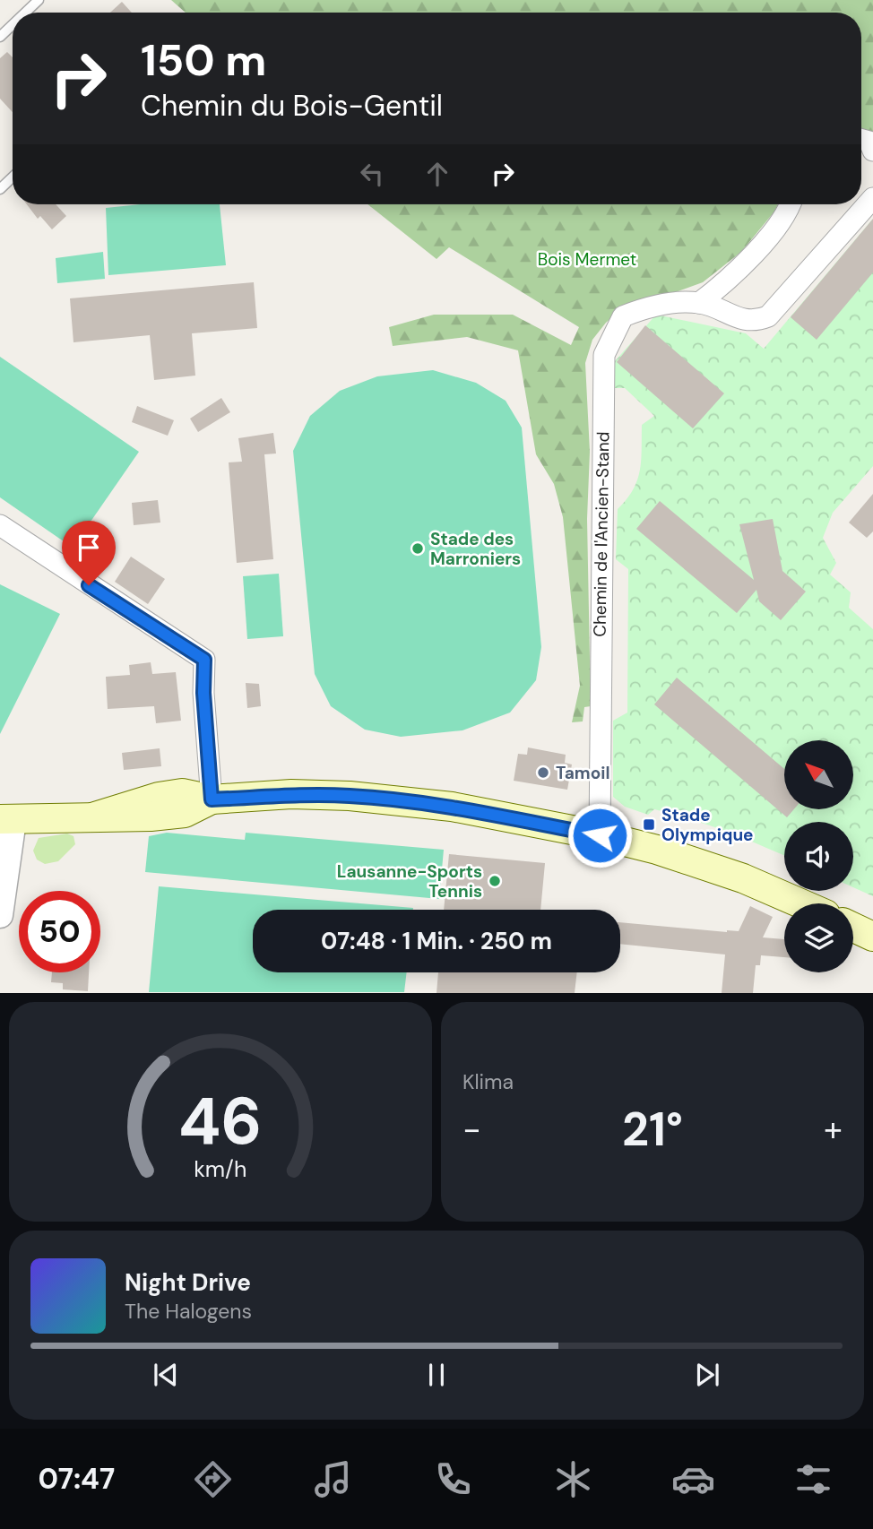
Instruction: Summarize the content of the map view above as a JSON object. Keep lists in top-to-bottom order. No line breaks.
{"streets":{"street":["Chemin de l'Ancien-Stand"]},"parks":["Bois Mermet"],"places":{"other":["Stade des Marroniers","Tamoil","Lausanne-Sports Tennis"],"transit":["Stade Olympique"]},"north":"top left","page":{"turn":["150 m","Chemin du Bois-Gentil"],"limit":"50","trip":"07:48 · 1 Min. · 250 m","tile":"Klima","heat":["−","21°","+"],"song":["Night Drive","The Halogens"],"tabs":"07:47","gauge":["46","km/h"]}}
